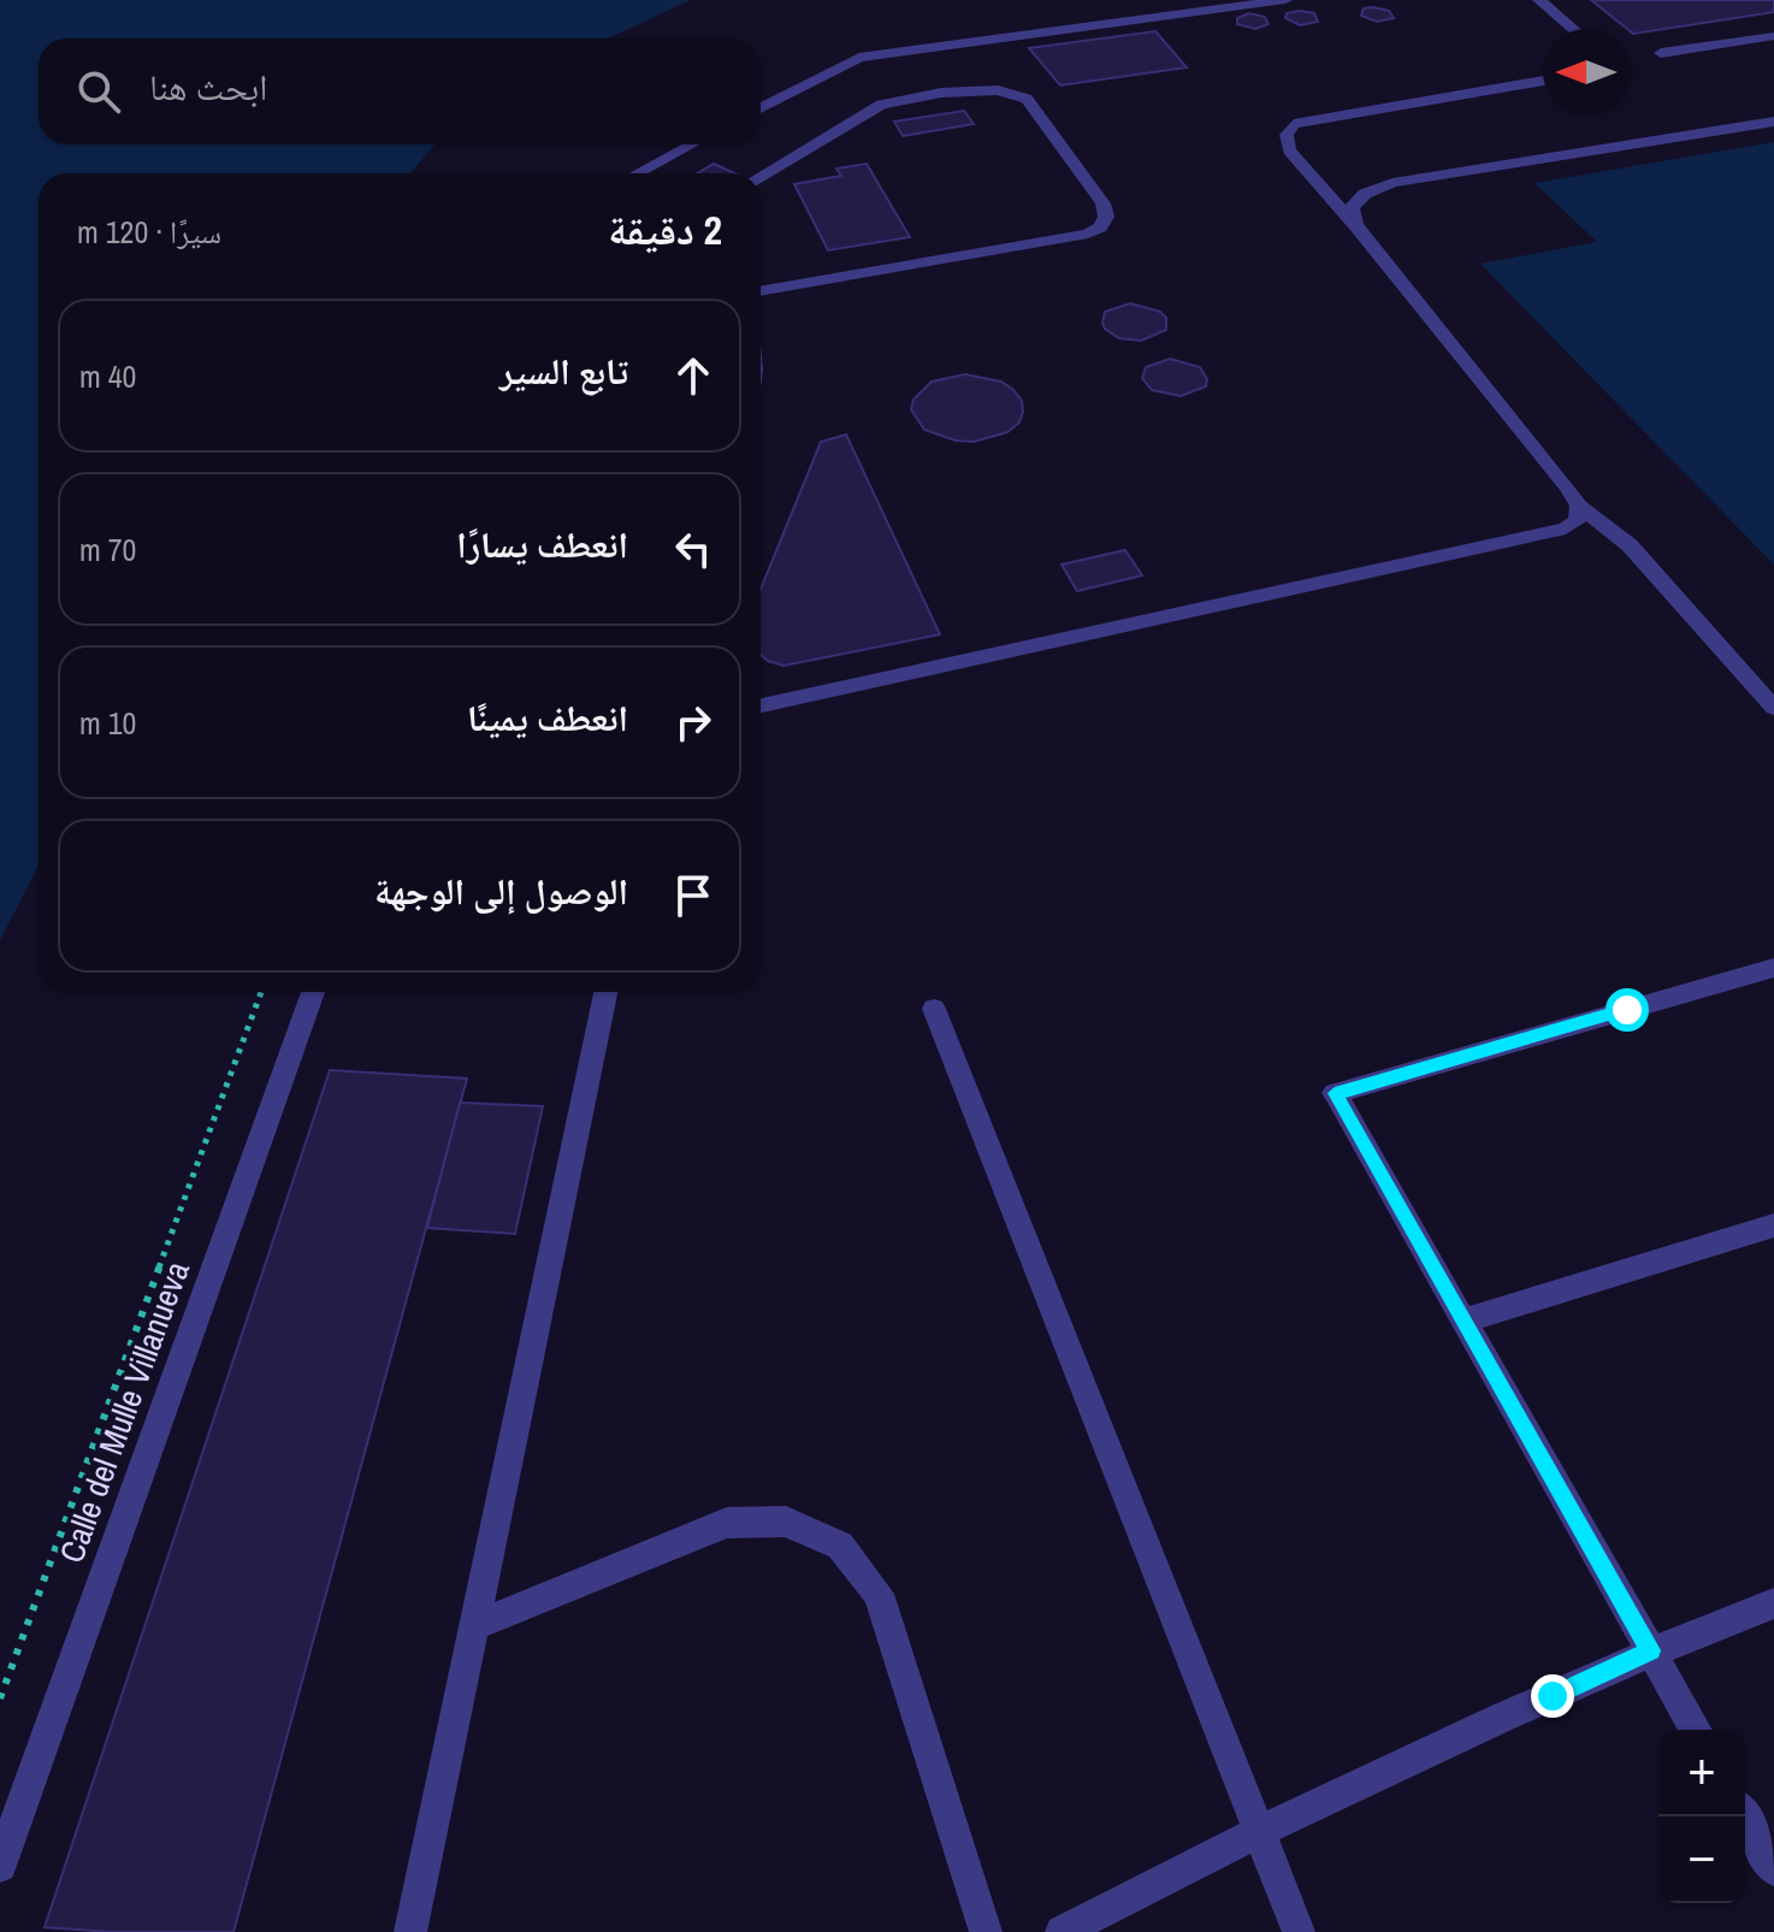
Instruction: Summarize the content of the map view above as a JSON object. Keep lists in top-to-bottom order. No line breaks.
{"streets":{"lane":["Calle del Mulle Villanueva"]},"north":"left","page":{"search":"ابحث هنا","heading":["2 دقيقة","سيرًا · 120 m"],"list":[["تابع السير","40 m"],["انعطف يسارًا","70 m"],["انعطف يمينًا","10 m"],"الوصول إلى الوجهة"],"map_buttons":["+","−"]}}
